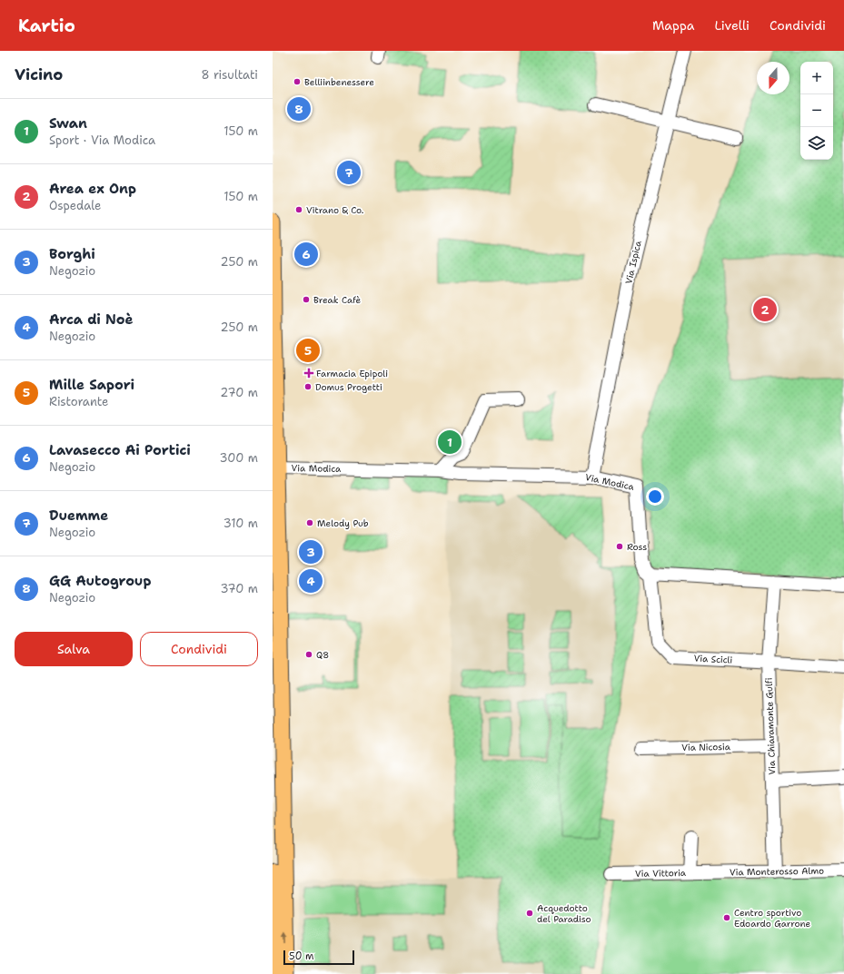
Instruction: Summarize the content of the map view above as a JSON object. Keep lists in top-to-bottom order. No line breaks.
{"streets":{"street":["Via Ispica","Via Modica","Via Scicli","Via Chiaramonte Gulfi","Via Nicosia","Via Monterosso Almo","Via Vittoria"]},"crossings":[["Via Ispica","Via Modica"],["Via Modica","Via Scicli"],["Via Scicli","Via Chiaramonte Gulfi"],["Via Chiaramonte Gulfi","Via Nicosia"],["Via Chiaramonte Gulfi","Via Monterosso Almo"],["Via Monterosso Almo","Via Vittoria"]],"places":{"other":["Belliinbenessere","Vitrano & Co.","Break Cafè","Domus Progetti","Melody Pub","Ross","Q8","Acquedotto del Paradiso","Centro sportivo Edoardo Garrone"],"health":["Farmacia Epipoli"]},"scale_bar":"50 m","north":"bottom","page":{"header":"Kartio","nav":["Mappa","Livelli","Condividi"],"heading":["Vicino","8 risultati"],"map_buttons":["+","−"],"pins":["8","7","6","2","5","1","3","4"],"list":[{"mark":"1","name":"Swan","note":"Sport · Via Modica","value":"150 m"},{"mark":"2","name":"Area ex Onp","note":"Ospedale","value":"150 m"},{"mark":"3","name":"Borghi","note":"Negozio","value":"250 m"},{"mark":"4","name":"Arca di Noè","note":"Negozio","value":"250 m"},{"mark":"5","name":"Mille Sapori","note":"Ristorante","value":"270 m"},{"mark":"6","name":"Lavasecco Ai Portici","note":"Negozio","value":"300 m"},{"mark":"7","name":"Duemme","note":"Negozio","value":"310 m"},{"mark":"8","name":"GG Autogroup","note":"Negozio","value":"370 m"}],"buttons":["Salva","Condividi"],"scale":"50 m"}}
